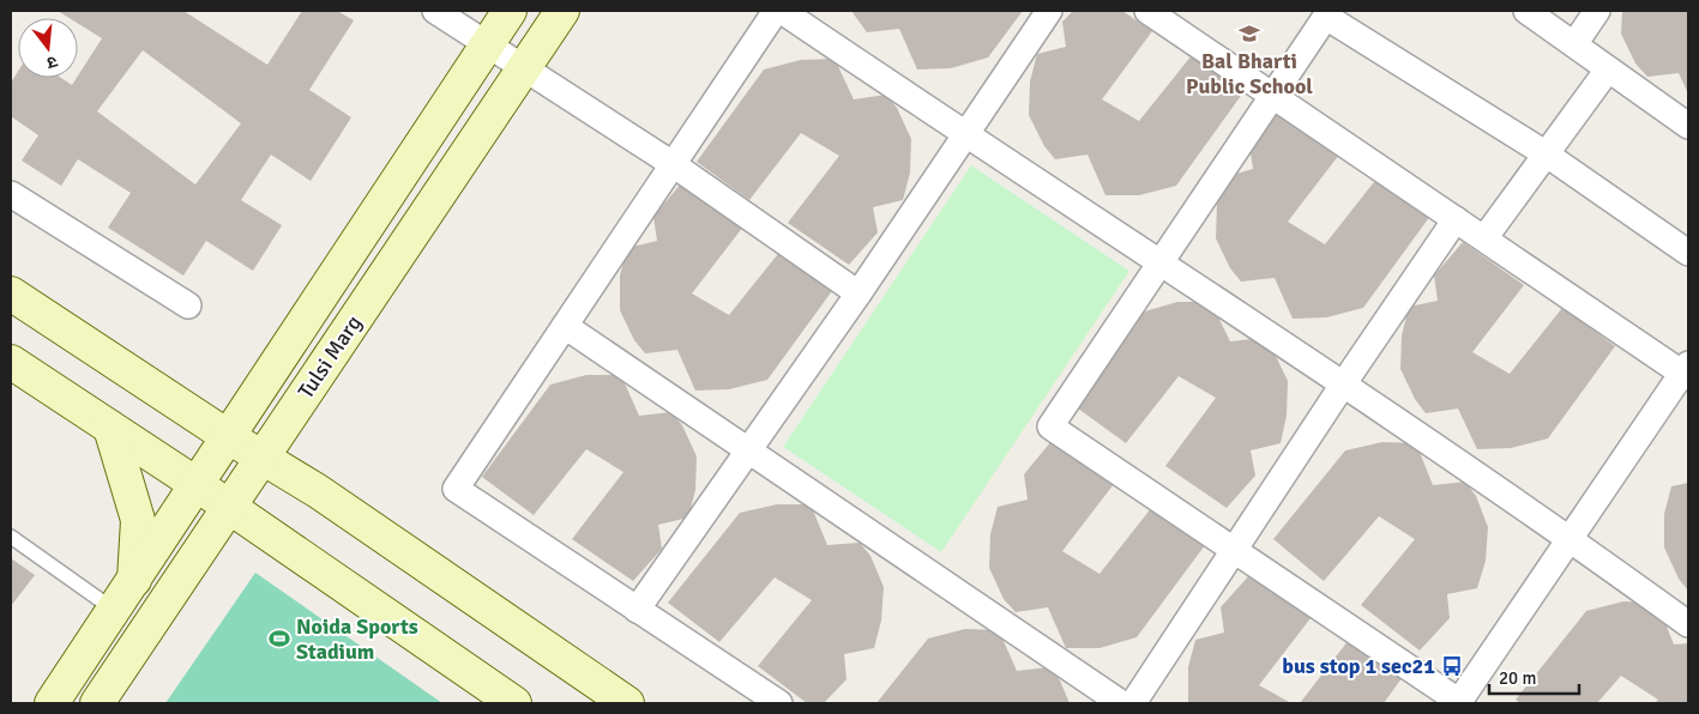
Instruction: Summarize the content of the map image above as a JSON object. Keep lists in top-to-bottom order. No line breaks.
{"streets":{"street":["Tulsi Marg"]},"places":{"school or university":["Bal Bharti Public School"],"sports":["Noida Sports Stadium"],"bus stop":["bus stop 1 sec21"]},"scale_bar":"20 m","north":"bottom"}
